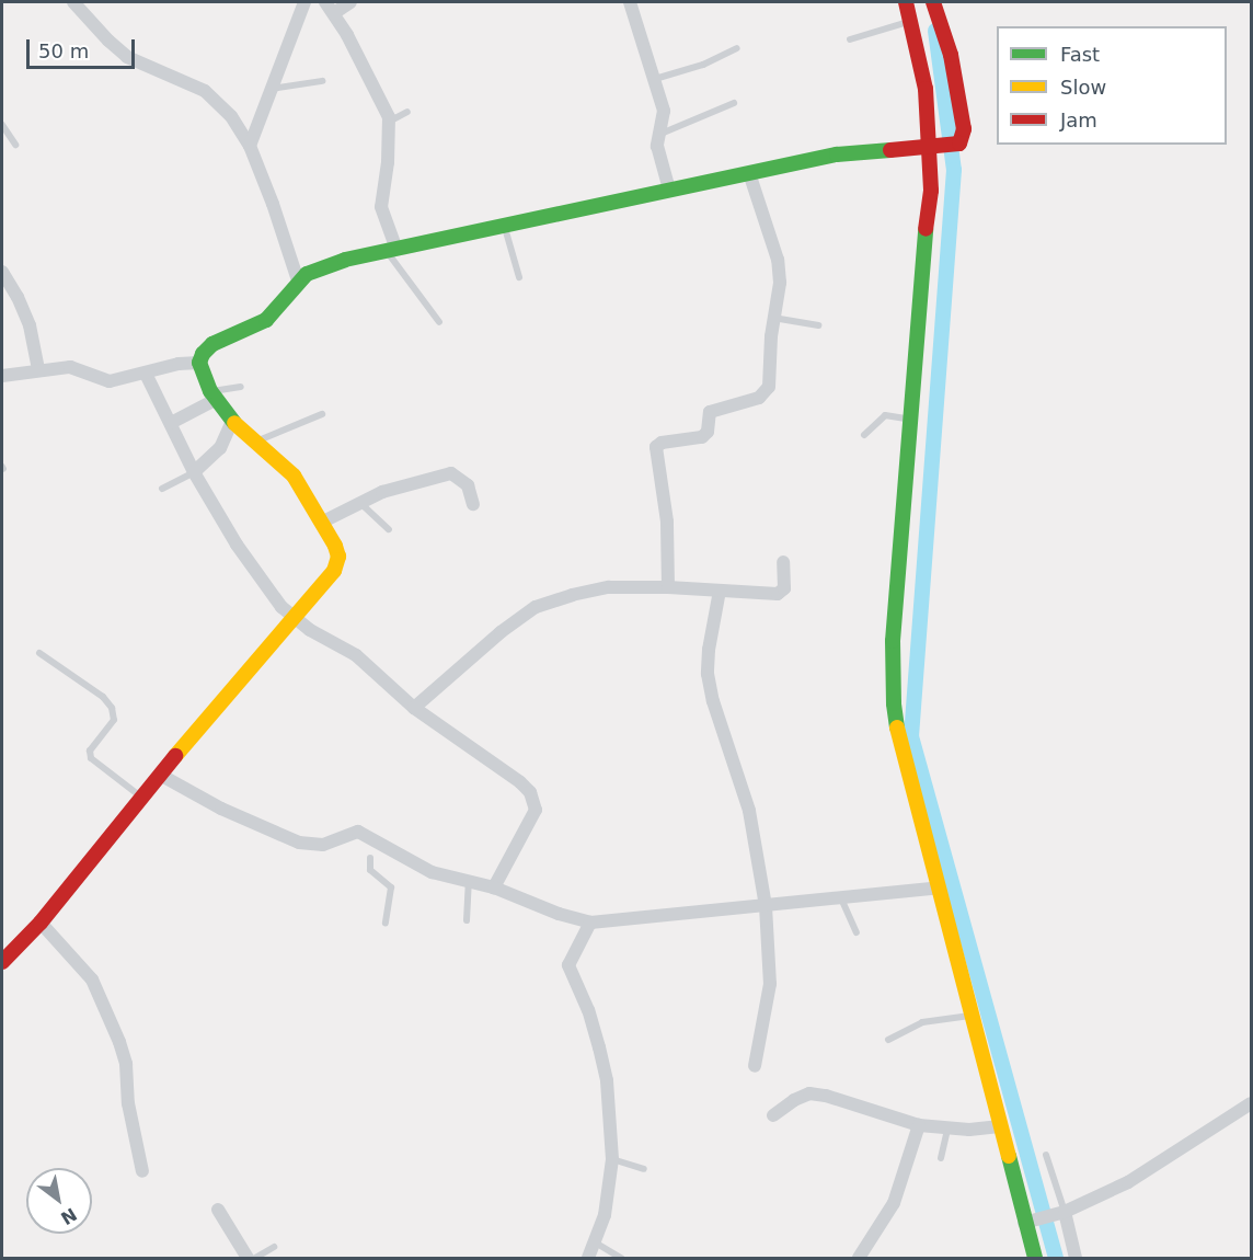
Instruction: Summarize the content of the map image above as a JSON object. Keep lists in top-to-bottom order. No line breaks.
{"legend":["Fast","Slow","Jam"],"scale_bar":"50 m","north":"bottom right"}
